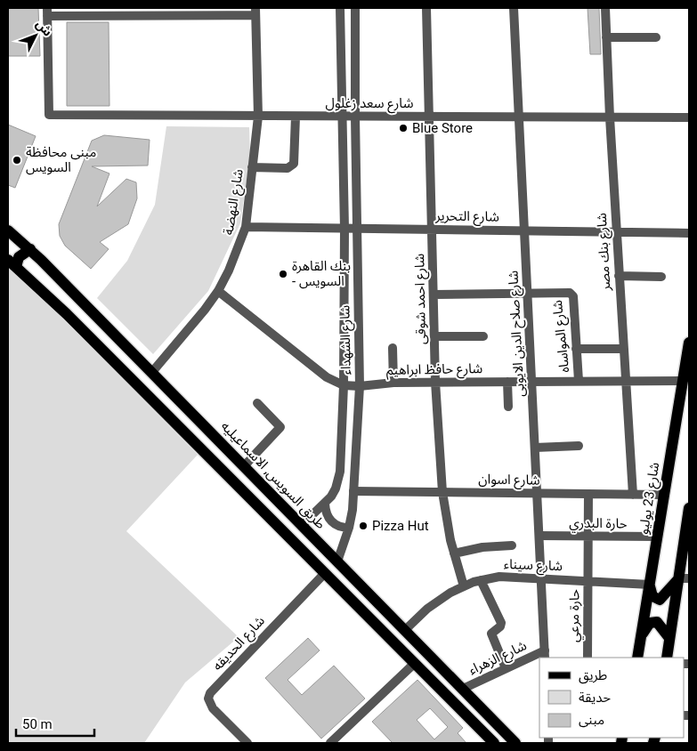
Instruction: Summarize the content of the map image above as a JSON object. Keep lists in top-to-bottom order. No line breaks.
{"streets":{"main road":["طريق السويس, الاسماعيليه","شارع 23 يوليو"],"street":["شارع سعد زغلول","شارع النهضة","شارع التحرير","شارع بنك مصر","شارع احمد شوقى","شارع صلاح الدين الايوبى","شارع المواساه","شارع الشهداء","شارع حافظ ابراهيم","شارع اسوان","حارة البدري","شارع سيناء","حارة مرعي","شارع الحديقه","شارع الزهراء"]},"crossings":[["شارع سعد زغلول","شارع النهضة"],["شارع سعد زغلول","شارع بنك مصر"],["شارع سعد زغلول","شارع احمد شوقى"],["شارع سعد زغلول","شارع صلاح الدين الايوبى"],["شارع سعد زغلول","شارع الشهداء"],["شارع النهضة","شارع التحرير"],["شارع النهضة","شارع حافظ ابراهيم"],["شارع النهضة","طريق السويس, الاسماعيليه"],["شارع التحرير","شارع بنك مصر"],["شارع التحرير","شارع احمد شوقى"],["شارع التحرير","شارع صلاح الدين الايوبى"],["شارع التحرير","شارع الشهداء"],["شارع بنك مصر","شارع حافظ ابراهيم"],["شارع بنك مصر","شارع اسوان"],["شارع احمد شوقى","شارع المواساه"],["شارع احمد شوقى","شارع حافظ ابراهيم"],["شارع احمد شوقى","شارع اسوان"],["شارع احمد شوقى","شارع سيناء"],["شارع صلاح الدين الايوبى","شارع المواساه"],["شارع صلاح الدين الايوبى","شارع حافظ ابراهيم"],["شارع صلاح الدين الايوبى","شارع اسوان"],["شارع صلاح الدين الايوبى","حارة البدري"],["شارع صلاح الدين الايوبى","شارع سيناء"],["شارع صلاح الدين الايوبى","شارع الزهراء"],["شارع المواساه","شارع حافظ ابراهيم"],["شارع الشهداء","شارع حافظ ابراهيم"],["شارع الشهداء","طريق السويس, الاسماعيليه"],["شارع الشهداء","شارع اسوان"],["شارع حافظ ابراهيم","شارع 23 يوليو"],["طريق السويس, الاسماعيليه","شارع سيناء"],["طريق السويس, الاسماعيليه","شارع الزهراء"],["شارع اسوان","شارع 23 يوليو"],["شارع اسوان","حارة مرعي"],["شارع 23 يوليو","حارة البدري"],["شارع 23 يوليو","شارع سيناء"],["حارة البدري","حارة مرعي"],["شارع سيناء","حارة مرعي"]],"places":["Blue Store","مبنى محافظة السويس","بنك القاهرة - السويس","Pizza Hut"],"legend":["طريق","حديقة","مبنى"],"scale_bar":"50 m","north":"top right"}
